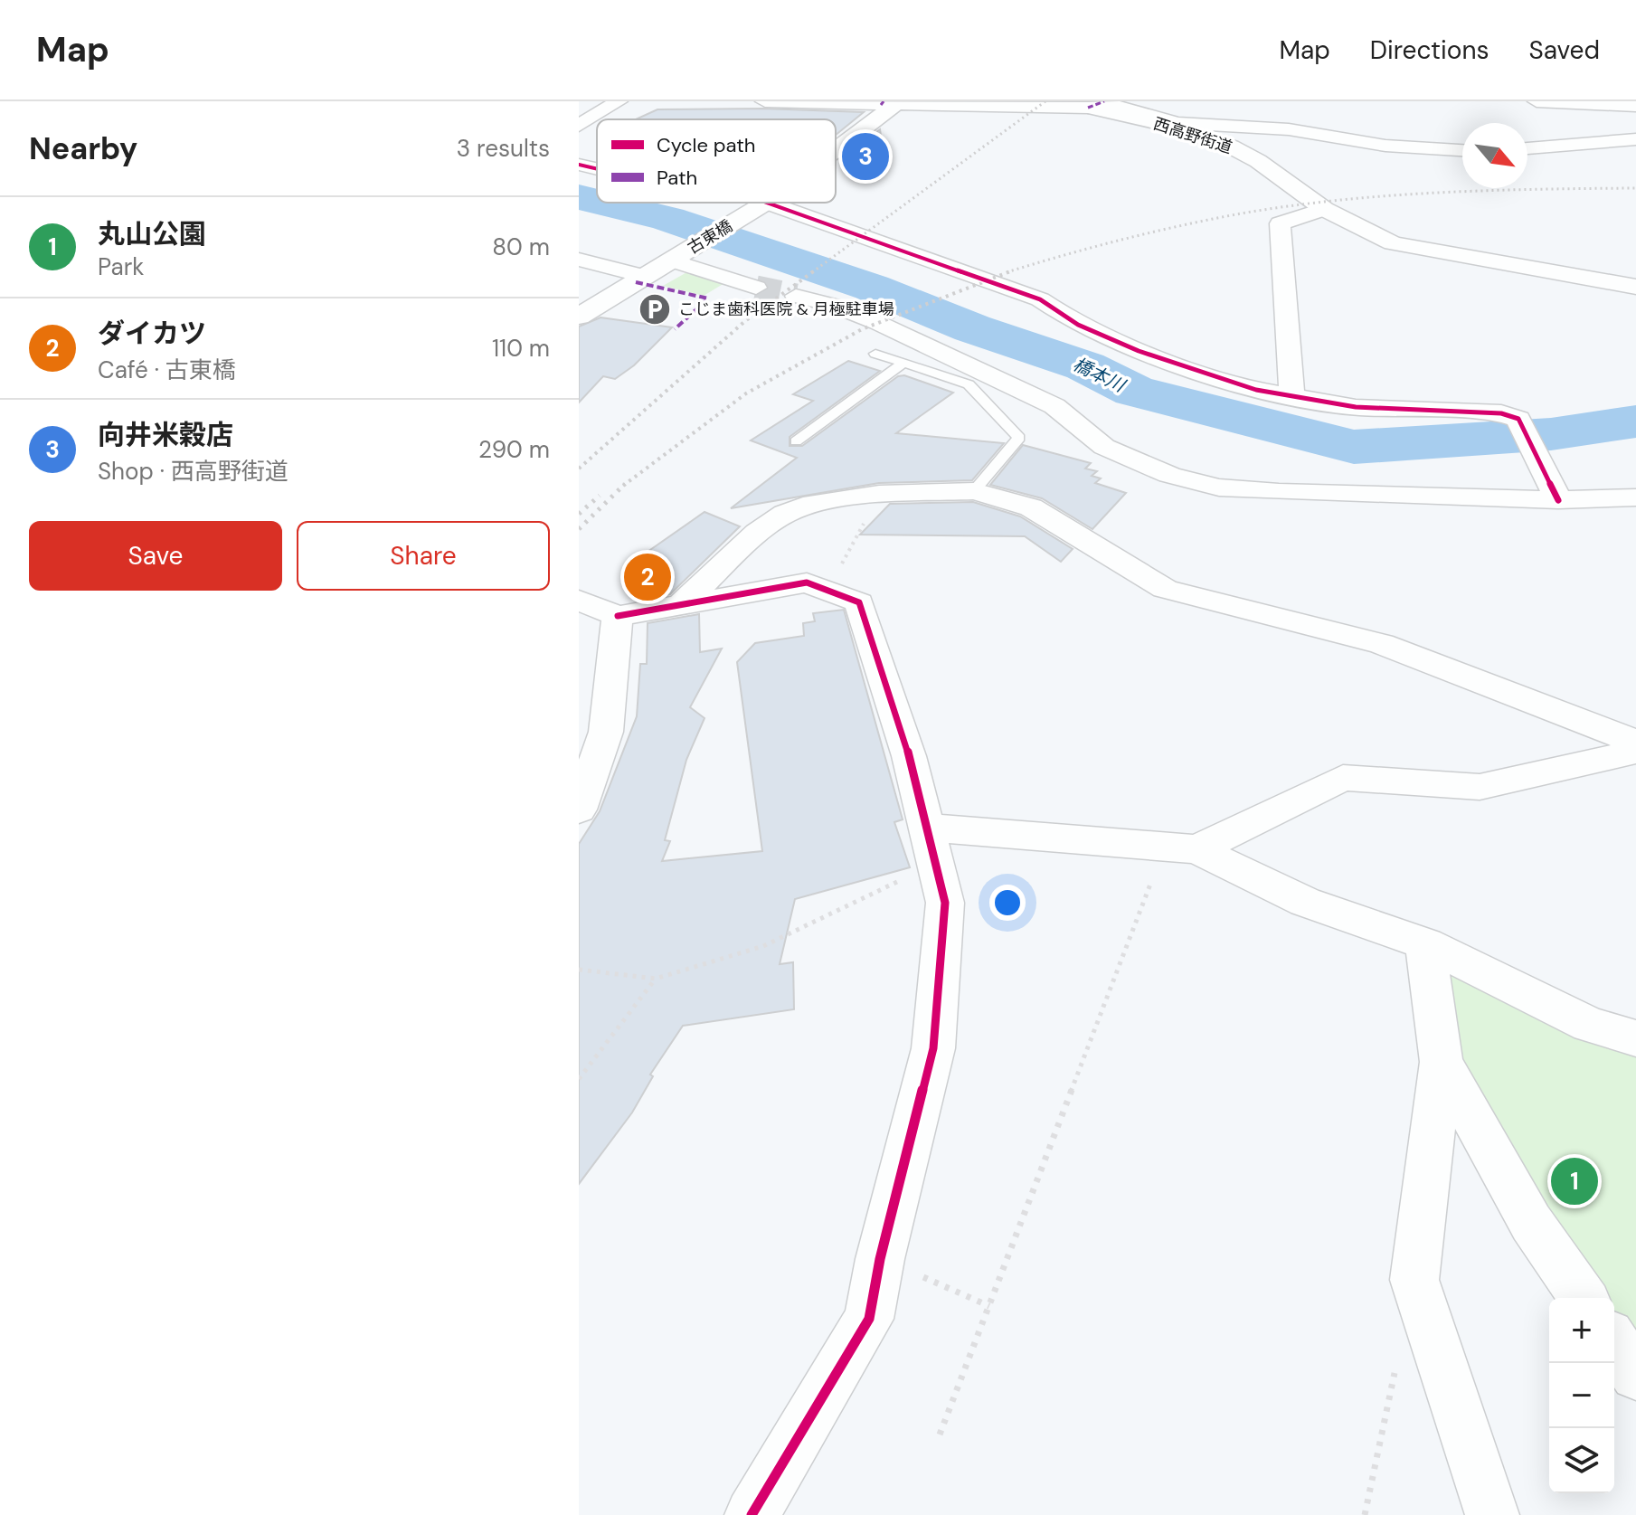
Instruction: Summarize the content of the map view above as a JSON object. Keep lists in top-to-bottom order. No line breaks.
{"streets":{"street":["西高野街道","古東橋"]},"crossings":[["西高野街道","古東橋"]],"water":["橋本川"],"places":{"parking":["こじま歯科医院 & 月極駐車場"]},"legend":["Cycle path","Path"],"north":"bottom right","page":{"header":"Map","nav":["Map","Directions","Saved"],"heading":["Nearby","3 results"],"pins":["3","2","1"],"list":[{"mark":"1","name":"丸山公園","note":"Park","value":"80 m"},{"mark":"2","name":"ダイカツ","note":"Café · 古東橋","value":"110 m"},{"mark":"3","name":"向井米穀店","note":"Shop · 西高野街道","value":"290 m"}],"buttons":["Save","Share"],"map_buttons":["+","−"]}}
